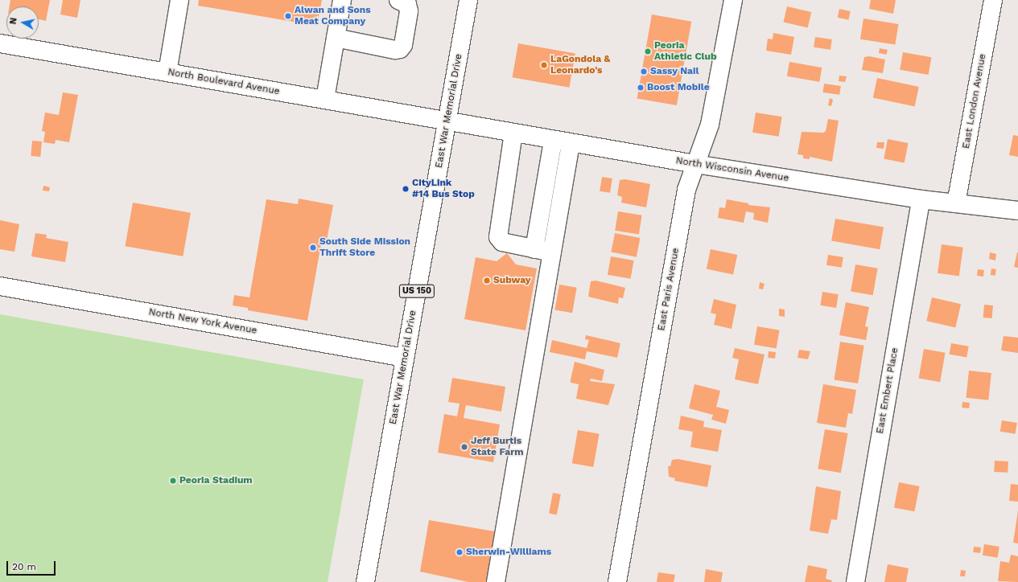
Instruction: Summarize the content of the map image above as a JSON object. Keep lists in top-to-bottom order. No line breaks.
{"streets":{"main road":["North Boulevard Avenue","East London Avenue","East War Memorial Drive","North Wisconsin Avenue","East Paris Avenue","US 150","North New York Avenue","East Embert Place"]},"crossings":[["North Boulevard Avenue","East War Memorial Drive"],["North Boulevard Avenue","North Wisconsin Avenue"],["East London Avenue","North Wisconsin Avenue"],["East War Memorial Drive","North Wisconsin Avenue"],["East War Memorial Drive","North New York Avenue"],["North Wisconsin Avenue","East Paris Avenue"],["North Wisconsin Avenue","East Embert Place"]],"places":["Alwan and Sons Meat Company","Peoria Athletic Club","LaGondola & Leonardo's","Sassy Nail","Boost Mobile","CityLink #14 Bus Stop","South Side Mission Thrift Store","Subway","Jeff Burtis State Farm","Peoria Stadium","Sherwin-Williams"],"scale_bar":"20 m","north":"left"}
